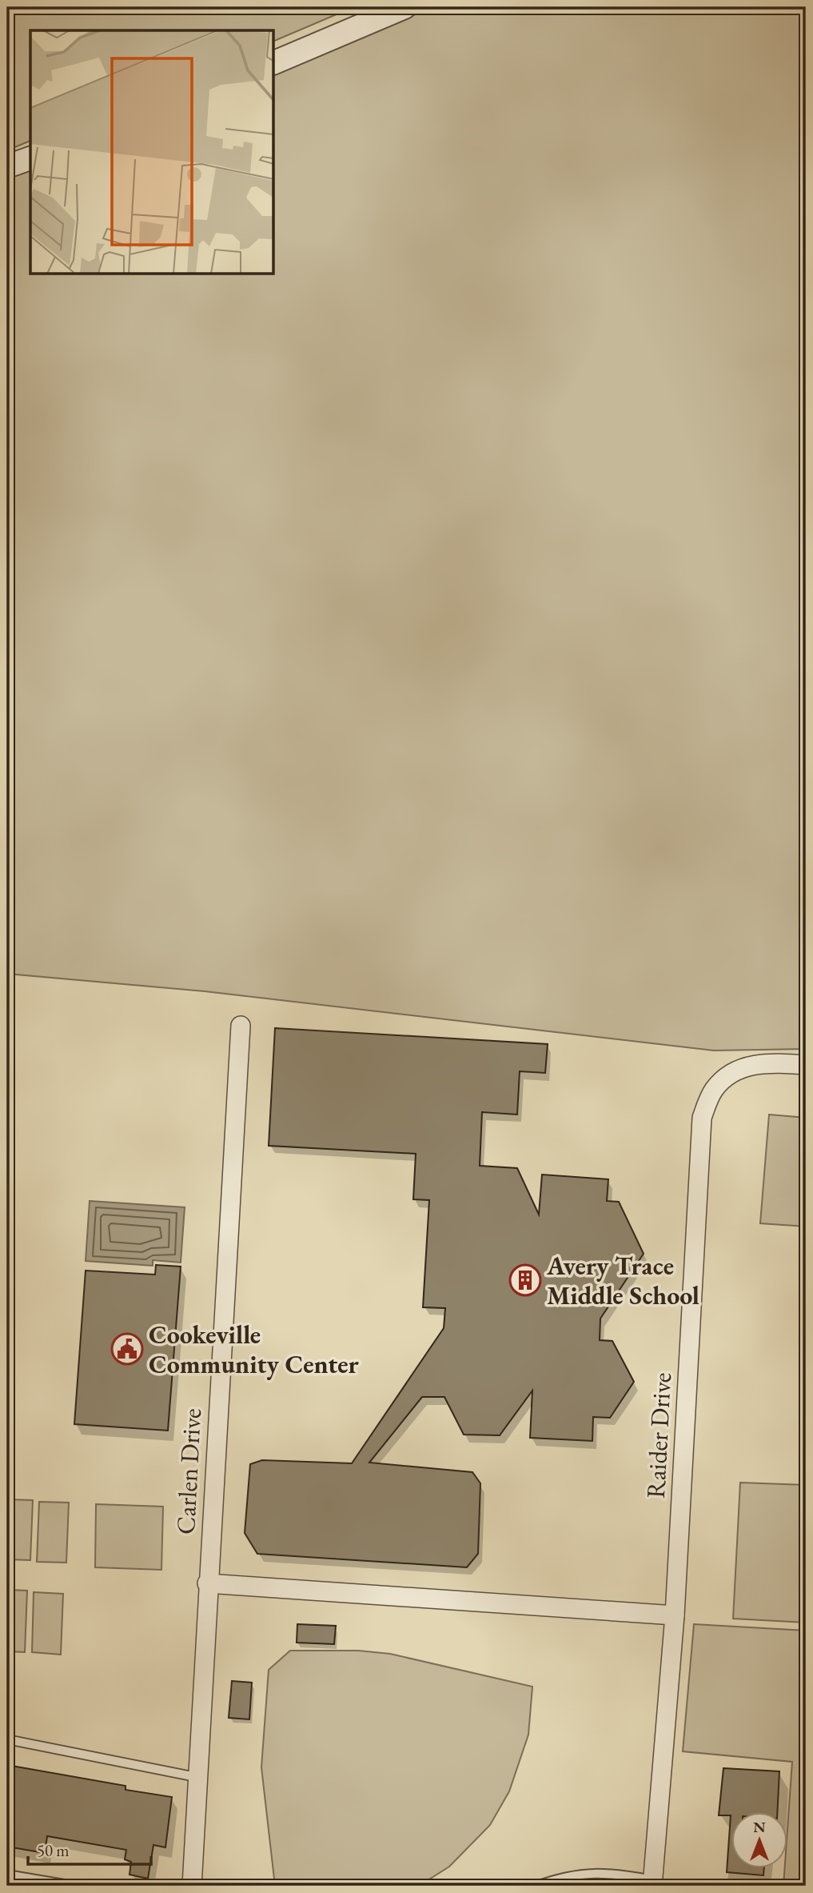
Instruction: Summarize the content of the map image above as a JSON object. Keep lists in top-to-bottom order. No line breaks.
{"streets":{"street":["Raider Drive","Carlen Drive"]},"places":{"building":["Avery Trace Middle School"],"public building":["Cookeville Community Center"]},"scale_bar":"50 m","north":"top"}
